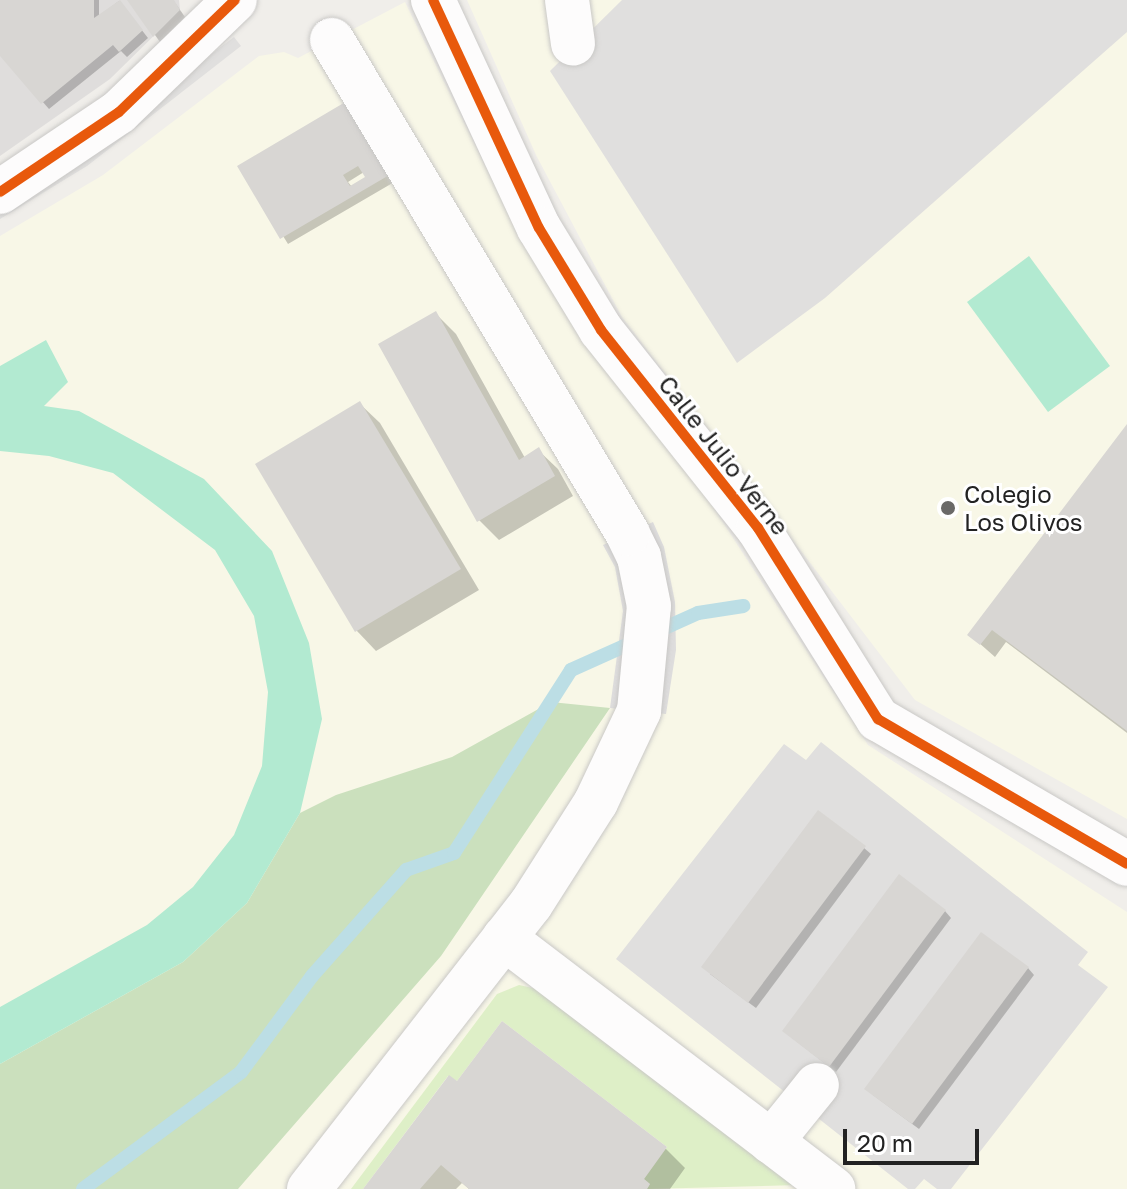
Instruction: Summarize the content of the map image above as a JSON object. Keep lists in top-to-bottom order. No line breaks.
{"streets":{"street":["Calle Julio Verne"]},"places":["Colegio Los Olivos"],"scale_bar":"20 m"}
